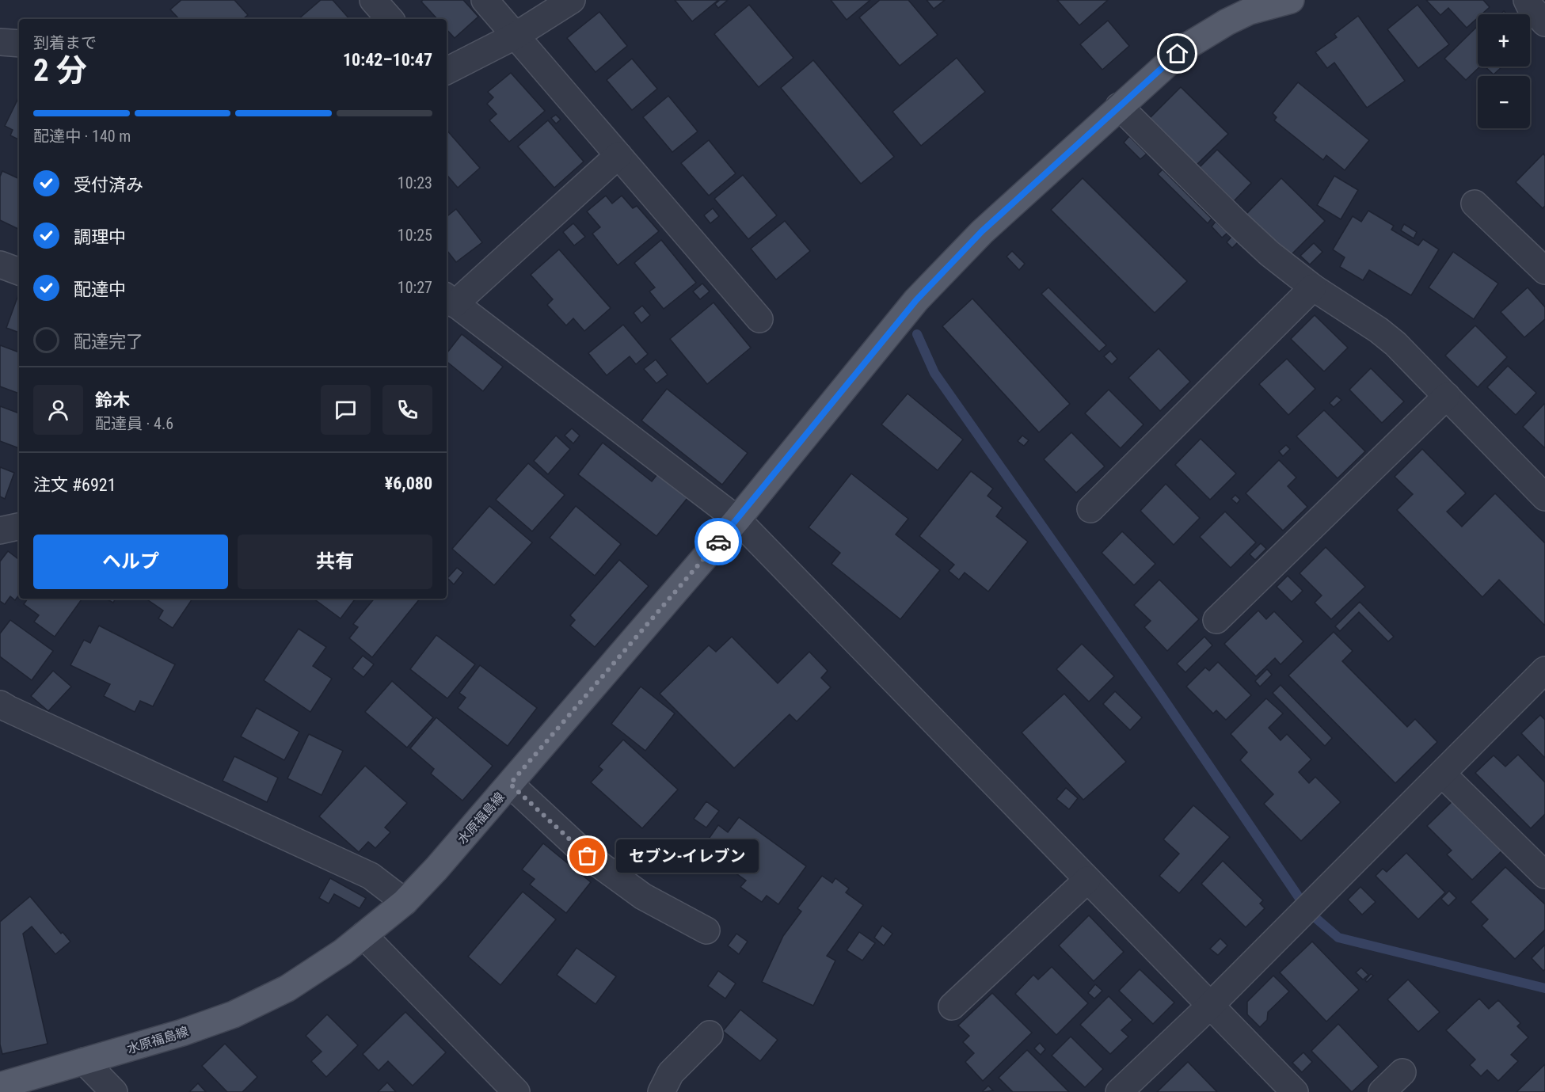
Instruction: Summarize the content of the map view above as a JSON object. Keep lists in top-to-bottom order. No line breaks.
{"streets":{"main road":["水原福島線"]},"places":["セブン-イレブン"],"page":{"map_buttons":["+","−"],"heading":["2 分","到着まで","10:42–10:47"],"panel":["鈴木","配達員 · 4.6","注文 #6921","¥6,080"],"bar":"配達中 · 140 m","list":[["受付済み","10:23"],["調理中","10:25"],["配達中","10:27"],"配達完了"],"buttons":["ヘルプ","共有"],"bubble":"セブン-イレブン"}}
